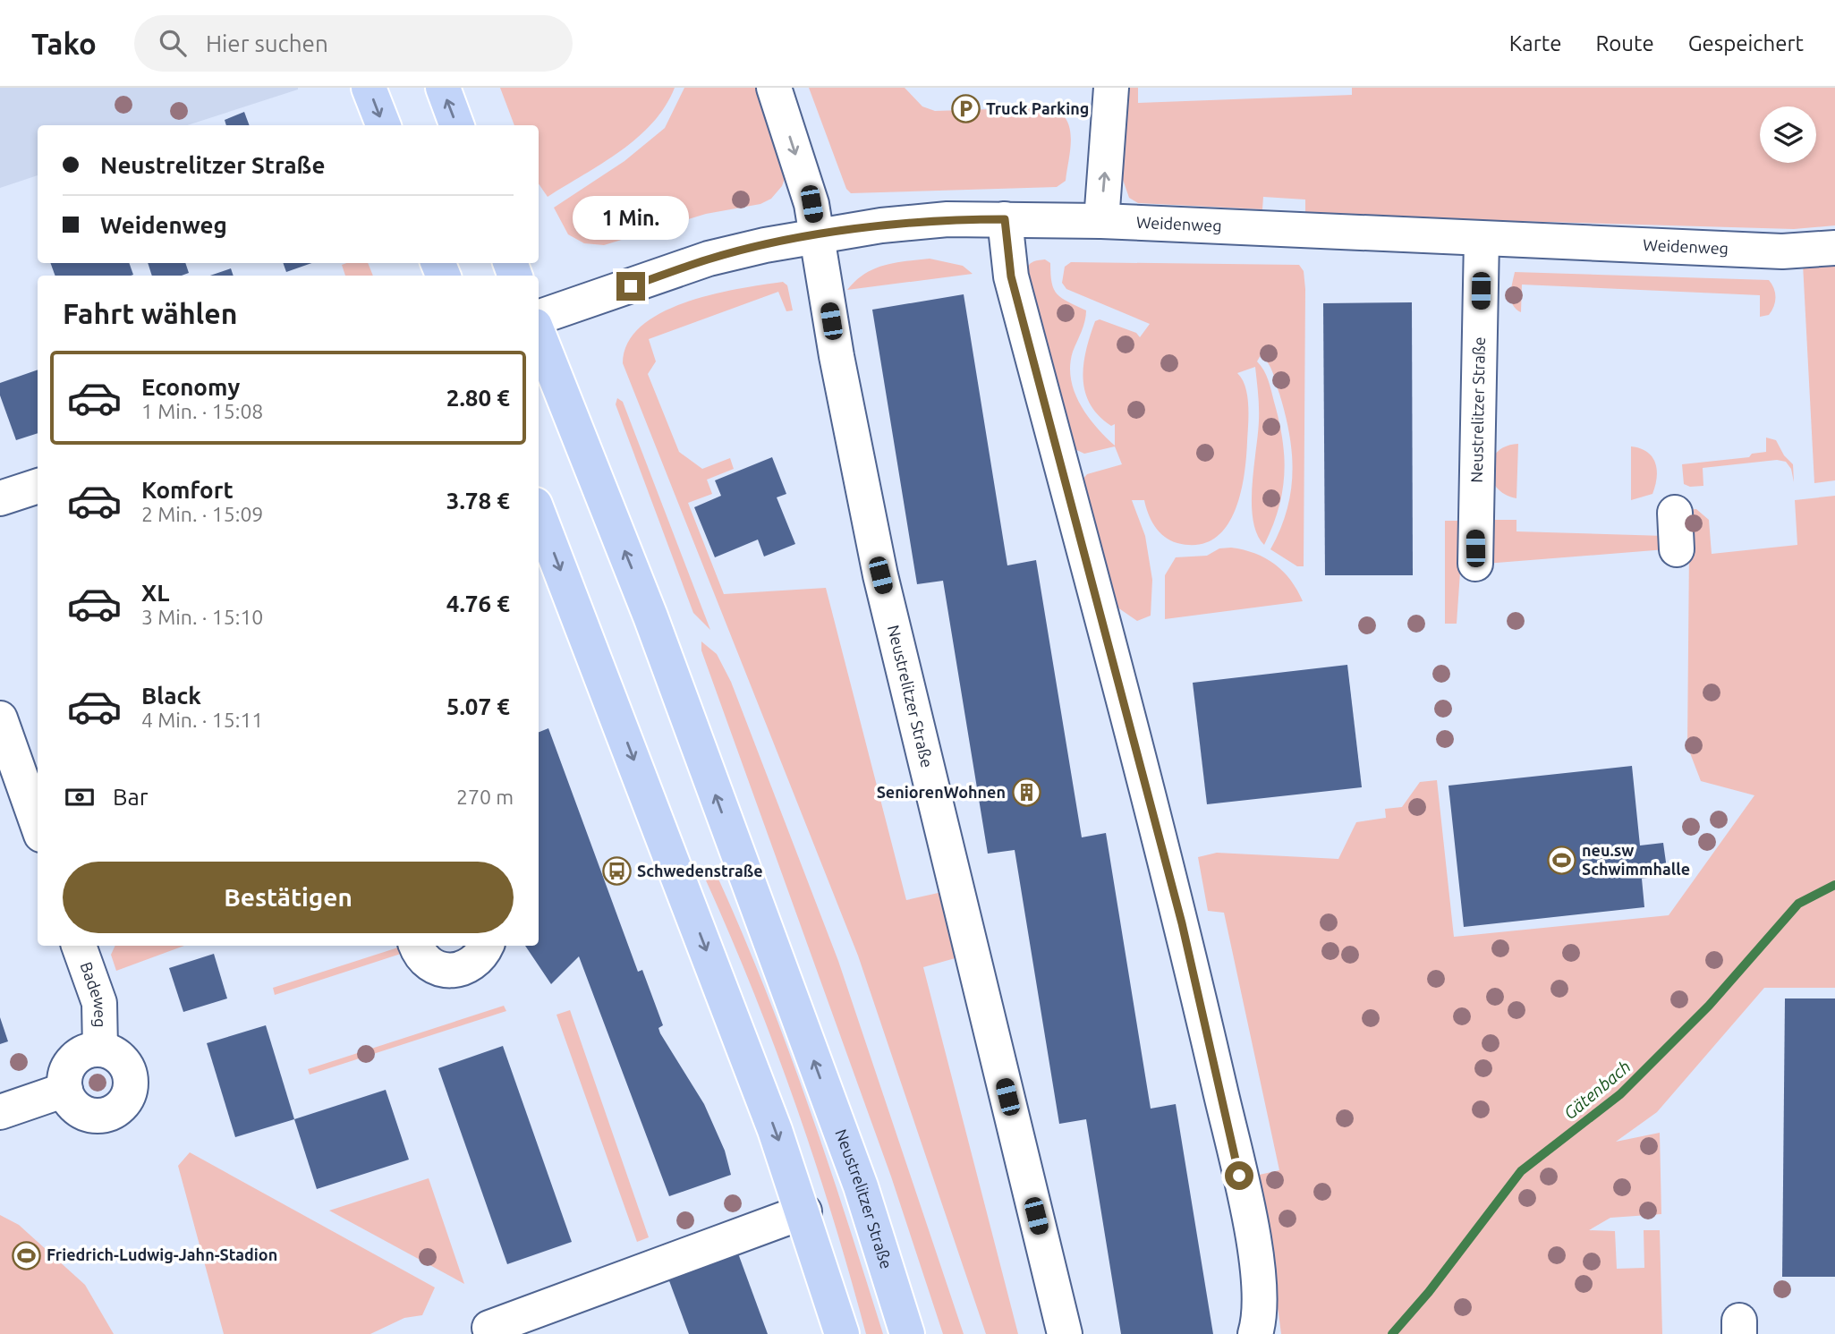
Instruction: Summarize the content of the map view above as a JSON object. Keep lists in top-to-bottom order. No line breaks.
{"streets":{"main road":["Neustrelitzer Straße"],"street":["Weidenweg","Badeweg"]},"crossings":[["Weidenweg","Neustrelitzer Straße"]],"water":["Gätenbach"],"places":{"parking":["Truck Parking"],"building":["SeniorenWohnen"],"sports":["neu.sw Schwimmhalle","Friedrich-Ludwig-Jahn-Stadion"],"bus stop":["Schwedenstraße"]},"page":{"header":"Tako","search":"Hier suchen","nav":["Karte","Route","Gespeichert"],"banner":["Neustrelitzer Straße","Weidenweg"],"bubble":"1 Min.","heading":"Fahrt wählen","list":[{"name":"Economy","note":"1 Min. · 15:08","value":"2.80 €"},{"name":"Komfort","note":"2 Min. · 15:09","value":"3.78 €"},{"name":"XL","note":"3 Min. · 15:10","value":"4.76 €"},{"name":"Black","note":"4 Min. · 15:11","value":"5.07 €"}],"pay":["Bar","270 m"],"buttons":"Bestätigen"}}
